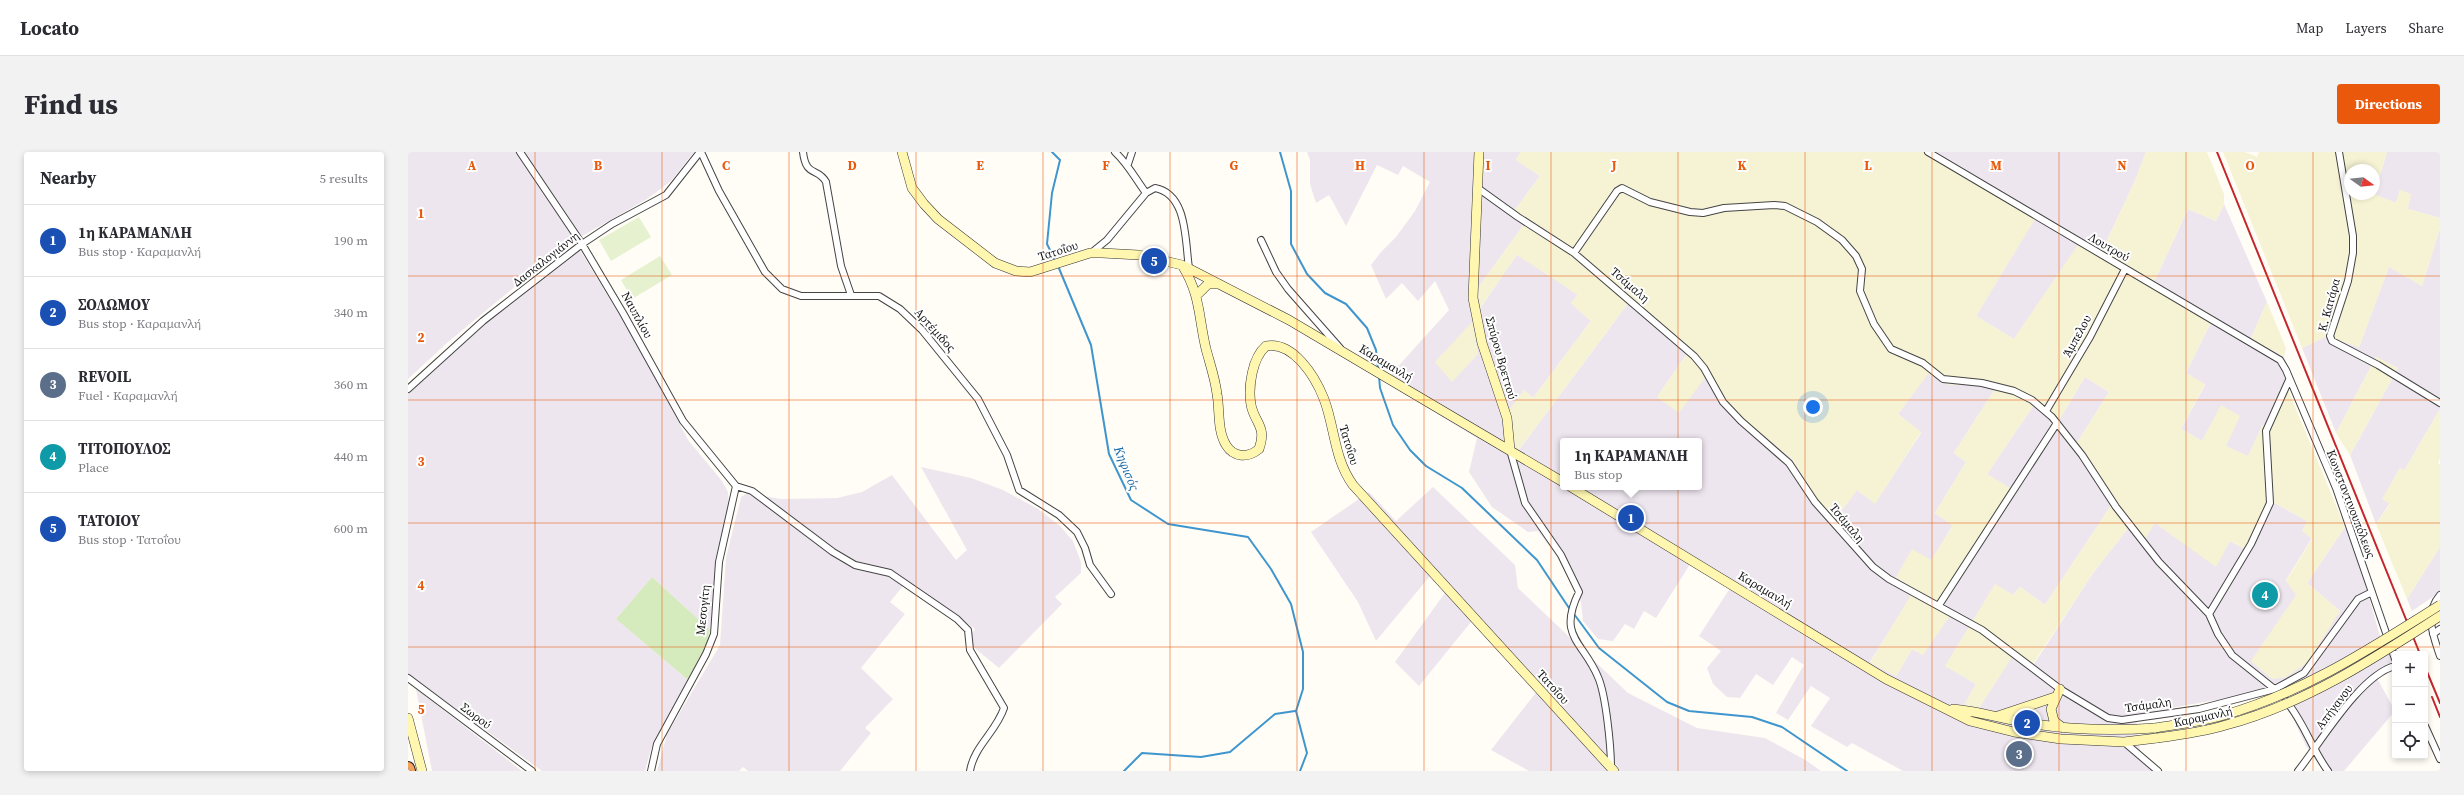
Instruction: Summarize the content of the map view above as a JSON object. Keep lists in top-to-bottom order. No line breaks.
{"streets":{"main road":["Τατοΐου","Σπύρου Βρεττού","Καραμανλή"],"street":["Λουτρού","Δασκαλογιάννη","Τσάμαλη","Κ. Κατάρα","Ναυπλίου","Αρτέμιδος","Άμπελου","Κωνσταντινουπόλεως","Μεσογίτη","Απήγανου","Σωρού"]},"crossings":[["Λουτρού","Άμπελου"],["Λουτρού","Κωνσταντινουπόλεως"],["Τατοΐου","Καραμανλή"],["Δασκαλογιάννη","Ναυπλίου"],["Δασκαλογιάννη","Αρτέμιδος"],["Τσάμαλη","Σπύρου Βρεττού"],["Τσάμαλη","Κωνσταντινουπόλεως"],["Ναυπλίου","Μεσογίτη"],["Σπύρου Βρεττού","Καραμανλή"]],"water":["Κηφισός"],"north":"right","page":{"header":"Locato","nav":["Map","Layers","Share"],"buttons":"Directions","title":"Find us","heading":["Nearby","5 results"],"list":[{"mark":"1","name":"1η ΚΑΡΑΜΑΝΛΗ","note":"Bus stop · Καραμανλή","value":"190 m"},{"mark":"2","name":"ΣΟΛΩΜΟΥ","note":"Bus stop · Καραμανλή","value":"340 m"},{"mark":"3","name":"REVOIL","note":"Fuel · Καραμανλή","value":"360 m"},{"mark":"4","name":"ΤΙΤΟΠΟΥΛΟΣ","note":"Place","value":"440 m"},{"mark":"5","name":"ΤΑΤΟΙΟΥ","note":"Bus stop · Τατοΐου","value":"600 m"}],"pins":["5","1","4","2","3"],"popup":["1η ΚΑΡΑΜΑΝΛΗ","Bus stop"],"map_buttons":["+","−"]},"grid":{"columns":["A","B","C","D","E","F","G","H","I","J","K","L","M","N","O"],"rows":["1","2","3","4","5"]}}
